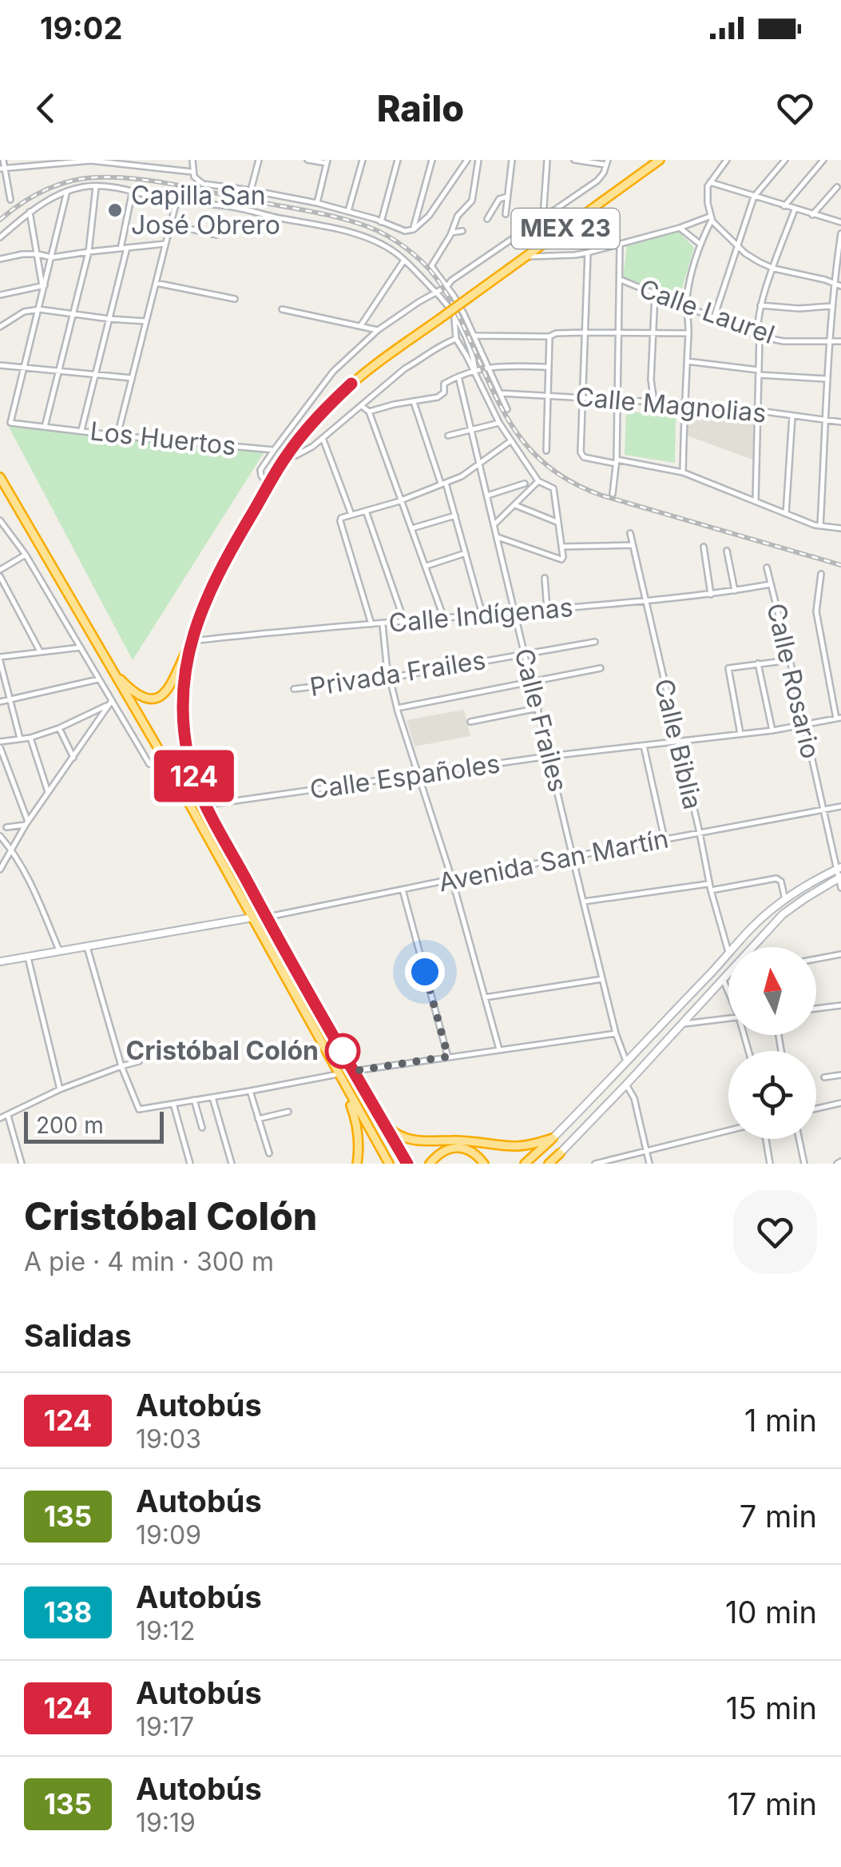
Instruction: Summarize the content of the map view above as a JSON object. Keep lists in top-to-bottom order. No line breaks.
{"streets":{"highway":["MEX 23"],"street":["Calle Laurel","Calle Magnolias","Los Huertos","Calle Indígenas","Privada Frailes","Calle Rosario","Calle Frailes","Calle Biblia","Calle Españoles","Avenida San Martín"]},"crossings":[["MEX 23","Los Huertos"],["MEX 23","Calle Indígenas"],["MEX 23","Calle Españoles"],["MEX 23","Avenida San Martín"],["Calle Indígenas","Calle Rosario"],["Calle Indígenas","Calle Frailes"],["Calle Indígenas","Calle Biblia"],["Privada Frailes","Calle Frailes"],["Calle Rosario","Calle Españoles"],["Calle Rosario","Avenida San Martín"],["Calle Frailes","Calle Españoles"],["Calle Frailes","Avenida San Martín"],["Calle Biblia","Calle Españoles"],["Calle Biblia","Avenida San Martín"]],"places":["Capilla San José Obrero","Cristóbal Colón"],"lines":["bus line 124"],"scale_bar":"200 m","north":"top","page":{"status":"19:02","header":"Railo","on_map":"124","scale":"200 m","heading":[["Cristóbal Colón","A pie · 4 min · 300 m"],"Salidas"],"list":[{"mark":"124","name":"Autobús","note":"19:03","value":"1 min"},{"mark":"135","name":"Autobús","note":"19:09","value":"7 min"},{"mark":"138","name":"Autobús","note":"19:12","value":"10 min"},{"mark":"124","name":"Autobús","note":"19:17","value":"15 min"},{"mark":"135","name":"Autobús","note":"19:19","value":"17 min"}]}}
